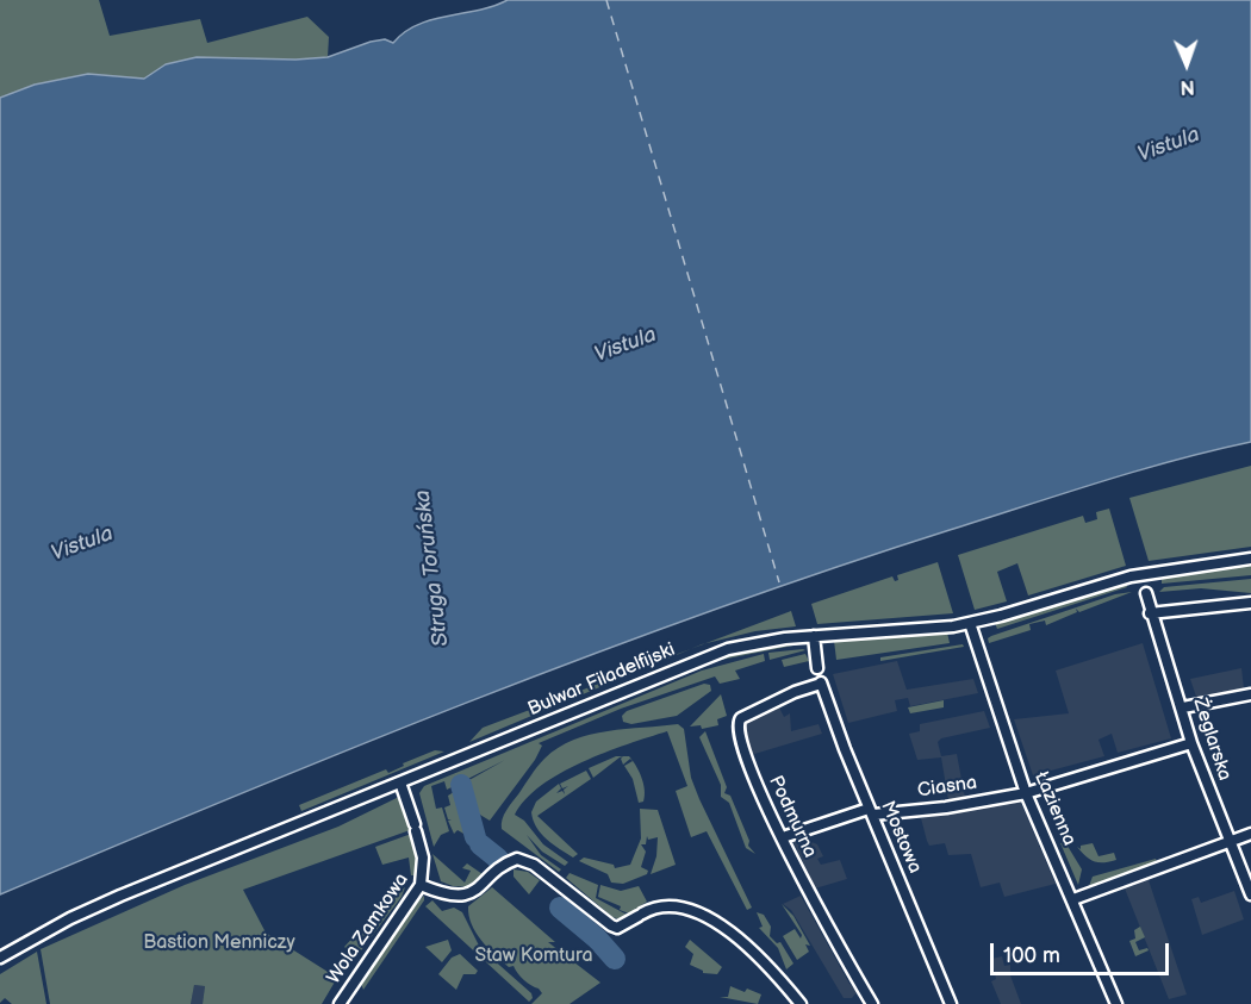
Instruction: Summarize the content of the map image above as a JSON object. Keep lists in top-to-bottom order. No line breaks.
{"streets":{"street":["Bulwar Filadelfijski","Żeglarska","Ciasna","Łazienna","Podmurna","Mostowa","Wola Zamkowa"]},"crossings":[["Bulwar Filadelfijski","Żeglarska"],["Bulwar Filadelfijski","Łazienna"],["Bulwar Filadelfijski","Wola Zamkowa"],["Żeglarska","Ciasna"],["Ciasna","Łazienna"],["Ciasna","Podmurna"],["Ciasna","Mostowa"],["Podmurna","Mostowa"]],"water":["Vistula","Struga Toruńska"],"parks":["Bastion Menniczy","Staw Komtura"],"scale_bar":"100 m","north":"bottom"}
